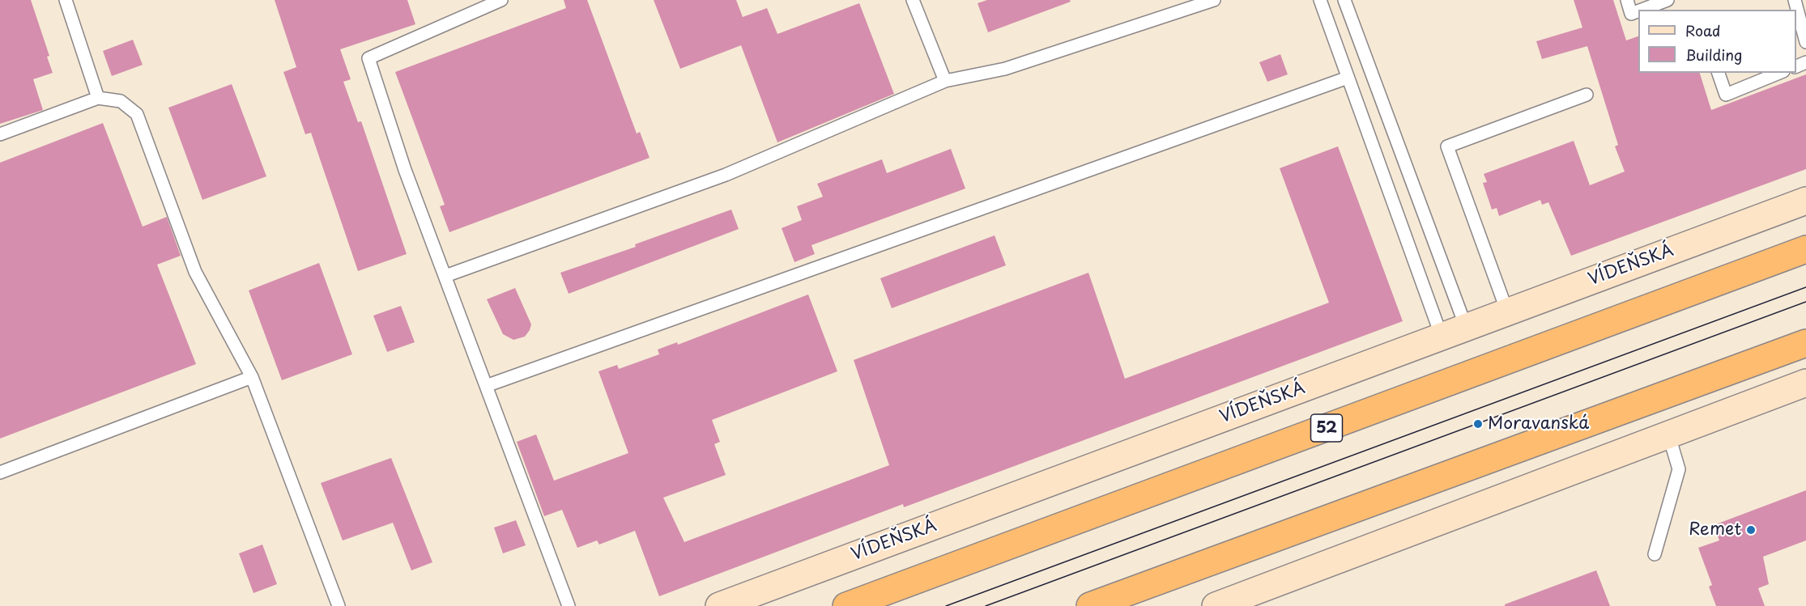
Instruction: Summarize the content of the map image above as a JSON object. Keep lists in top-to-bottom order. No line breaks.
{"streets":{"highway":["52"],"street":["VÍDEŇSKÁ"]},"places":["Moravanská","Remet"],"legend":["Road","Building"]}
